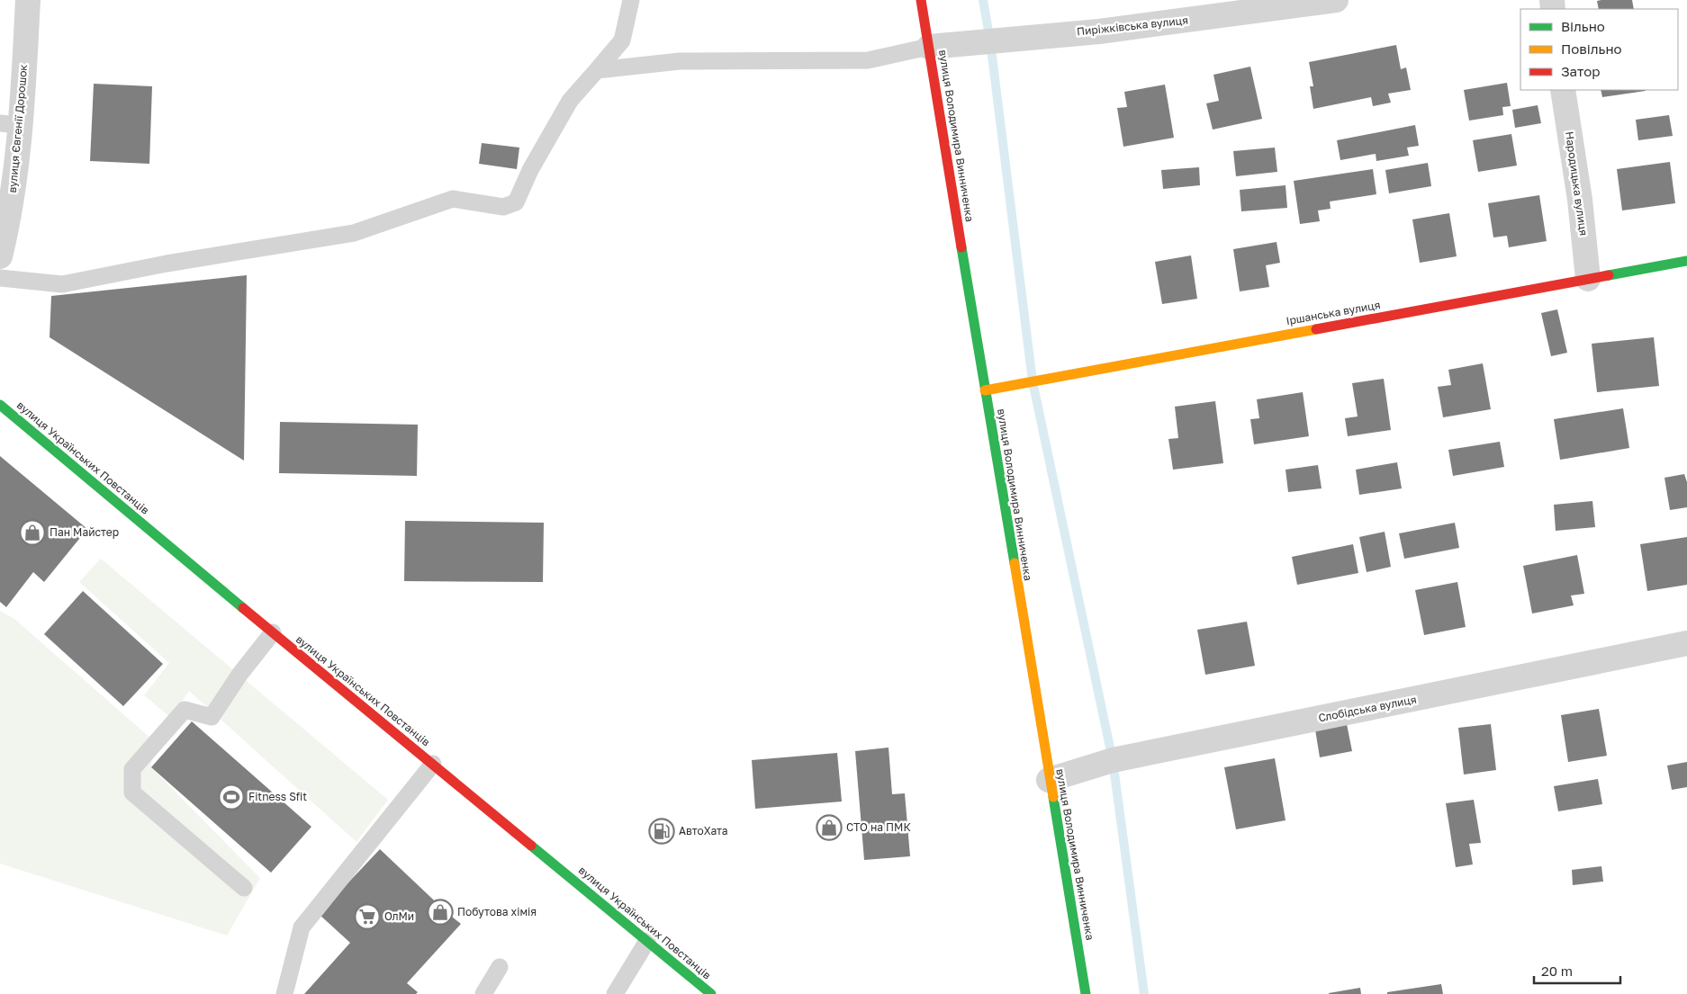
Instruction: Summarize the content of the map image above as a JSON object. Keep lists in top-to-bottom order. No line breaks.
{"streets":{"street":["Пиріжківська вулиця","вулиця Євгенії Дорошок","вулиця Володимира Винниченка","Народицька вулиця","Іршанська вулиця","вулиця Українських Повстанців","Слобідська вулиця"]},"crossings":[["Пиріжківська вулиця","вулиця Володимира Винниченка"],["вулиця Володимира Винниченка","Іршанська вулиця"],["вулиця Володимира Винниченка","Слобідська вулиця"],["Народицька вулиця","Іршанська вулиця"]],"places":{"shop":["Пан Майстер","СТО на ПМК","Побутова хімія"],"sports":["Fitness Sfit"],"fuel station":["АвтоХата"],"supermarket":["ОлМи"]},"legend":["Вільно","Повільно","Затор"],"scale_bar":"20 m"}
